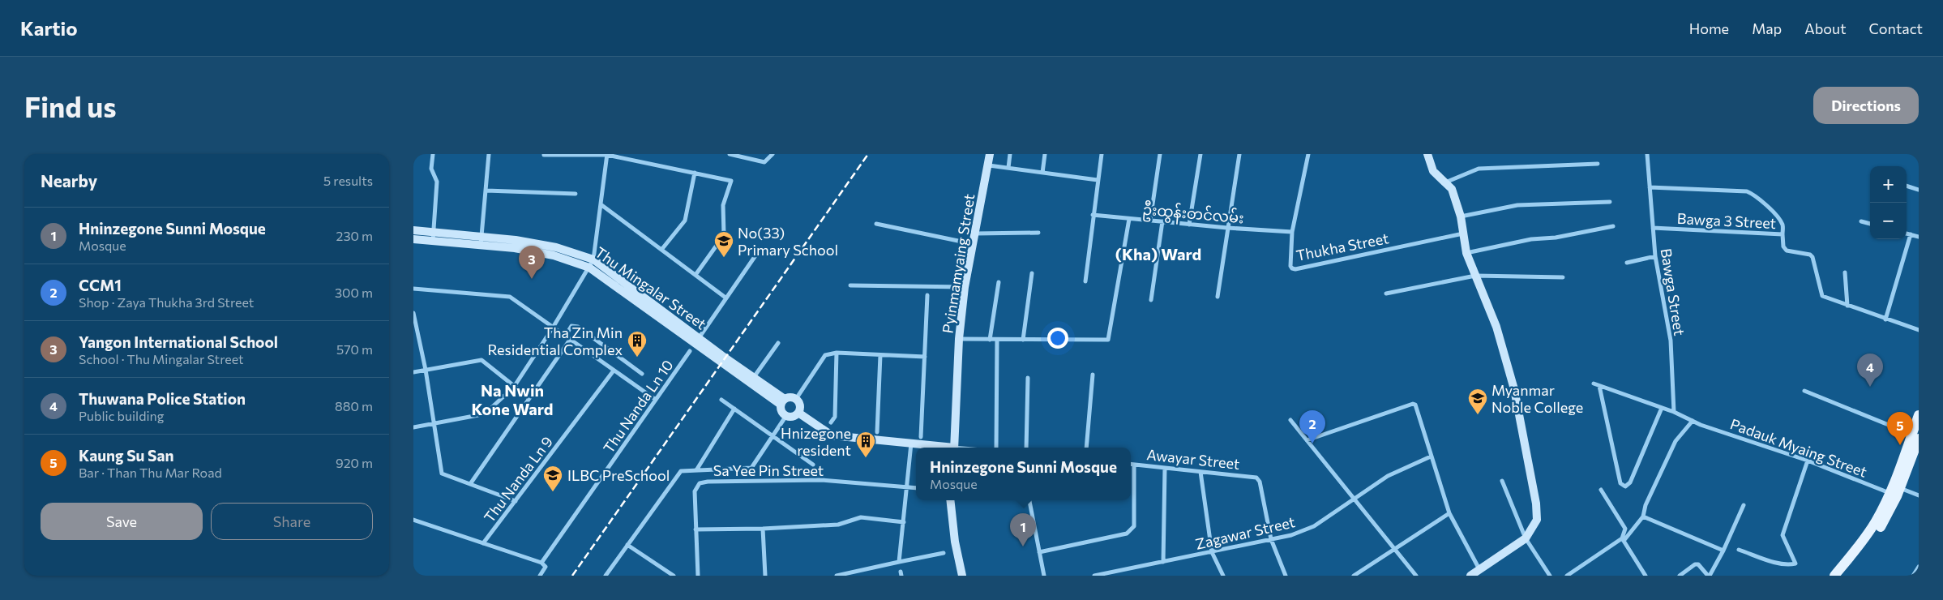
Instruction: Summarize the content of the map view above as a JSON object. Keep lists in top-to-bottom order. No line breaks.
{"streets":{"street":["ဦးထွန်းတင်လမ်း","Bawga 3 Street","Thukha Street","Pyinmamyaing Street","Thu Mingalar Street","Bawga Street","Thu Nanda Ln 10","Padauk Myaing Street","Awayar Street","Sa Yee Pin Street","Thu Nanda Ln 9","Zagawar Street"]},"crossings":[["ဦးထွန်းတင်လမ်း","Thukha Street"],["Bawga 3 Street","Bawga Street"],["Thu Mingalar Street","Thu Nanda Ln 10"],["Awayar Street","Zagawar Street"]],"districts":["(Kha) Ward","Na Nwin Kone Ward"],"places":{"school or university":["No(33) Primary School","Myanmar Noble College","ILBC PreSchool"],"building":["Tha Zin Min Residential Complex","Hnizegone resident"]},"page":{"header":"Kartio","nav":["Home","Map","About","Contact"],"buttons":["Directions",["Save","Share"]],"title":"Find us","heading":["Nearby","5 results"],"map_buttons":["+","−"],"list":[{"mark":"1","name":"Hninzegone Sunni Mosque","note":"Mosque","value":"230 m"},{"mark":"2","name":"CCM1","note":"Shop · Zaya Thukha 3rd Street","value":"300 m"},{"mark":"3","name":"Yangon International School","note":"School · Thu Mingalar Street","value":"570 m"},{"mark":"4","name":"Thuwana Police Station","note":"Public building","value":"880 m"},{"mark":"5","name":"Kaung Su San","note":"Bar · Than Thu Mar Road","value":"920 m"}],"pins":["3","4","2","5","1"],"popup":["Hninzegone Sunni Mosque","Mosque"]}}
